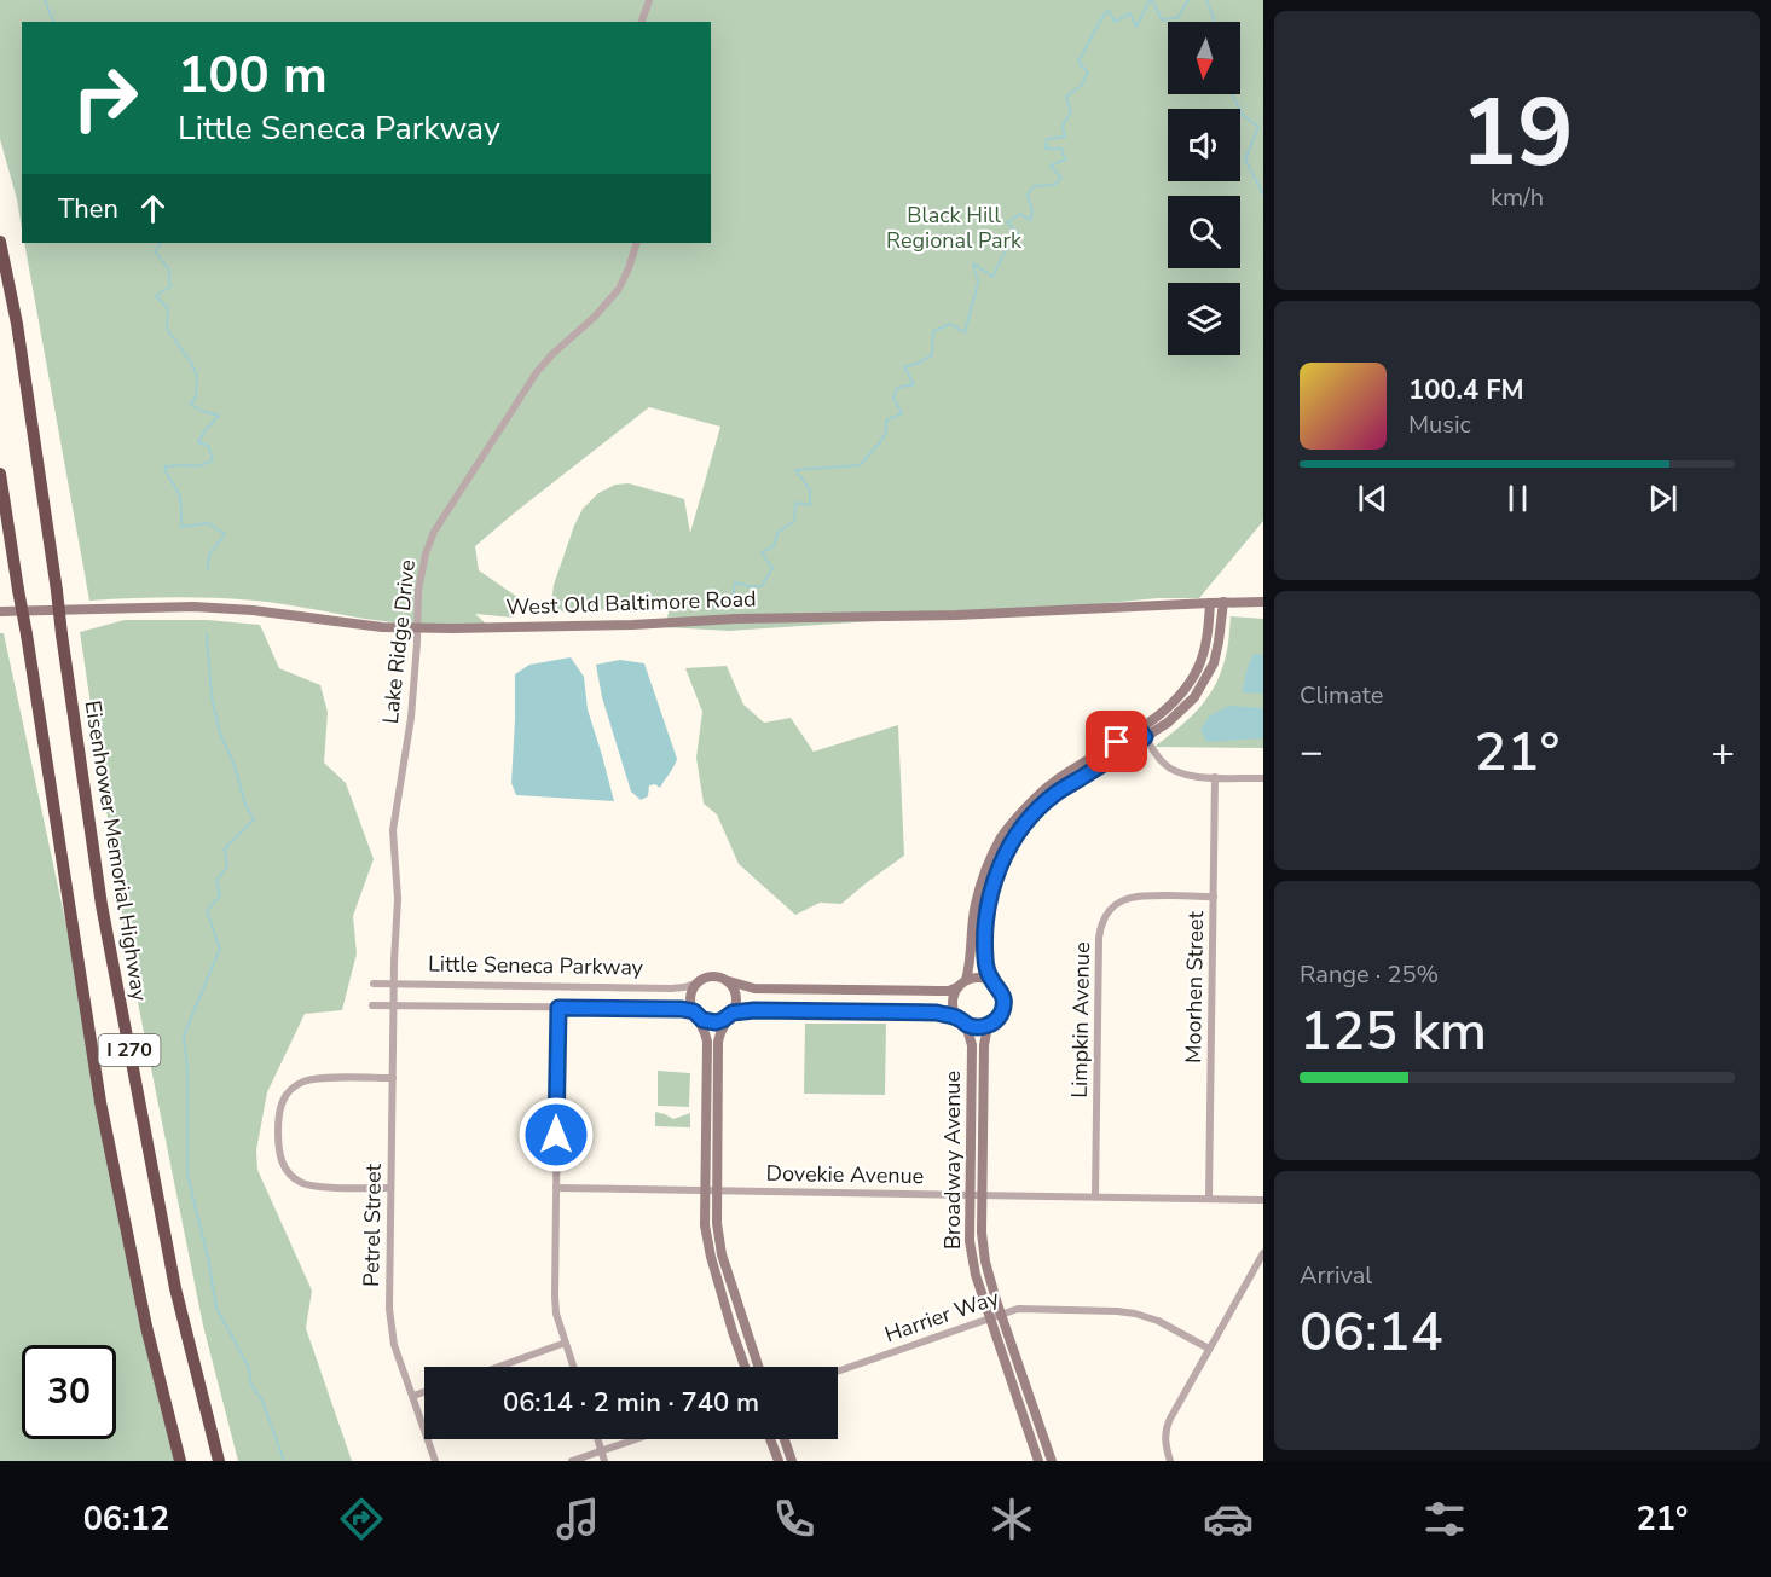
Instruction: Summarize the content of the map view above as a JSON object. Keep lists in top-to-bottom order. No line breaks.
{"streets":{"highway":["Eisenhower Memorial Highway","I 270"],"street":["West Old Baltimore Road","Lake Ridge Drive","Little Seneca Parkway","Moorhen Street","Limpkin Avenue","Broadway Avenue","Dovekie Avenue","Petrel Street","Harrier Way"]},"crossings":[["West Old Baltimore Road","Lake Ridge Drive"],["Lake Ridge Drive","Little Seneca Parkway"],["Lake Ridge Drive","Petrel Street"],["Little Seneca Parkway","Petrel Street"],["Moorhen Street","Limpkin Avenue"],["Moorhen Street","Dovekie Avenue"],["Limpkin Avenue","Dovekie Avenue"],["Broadway Avenue","Dovekie Avenue"],["Broadway Avenue","Harrier Way"]],"parks":["Black Hill Regional Park"],"north":"bottom","page":{"tile":[["19","km/h"],"Climate",["Range · 25%","125 km"],["Arrival","06:14"]],"turn":["100 m","Little Seneca Parkway"],"then":"Then","song":["100.4 FM","Music"],"heat":["−","21°","+"],"limit":"30","trip":"06:14 · 2 min · 740 m","tabs":["06:12","21°"]}}
